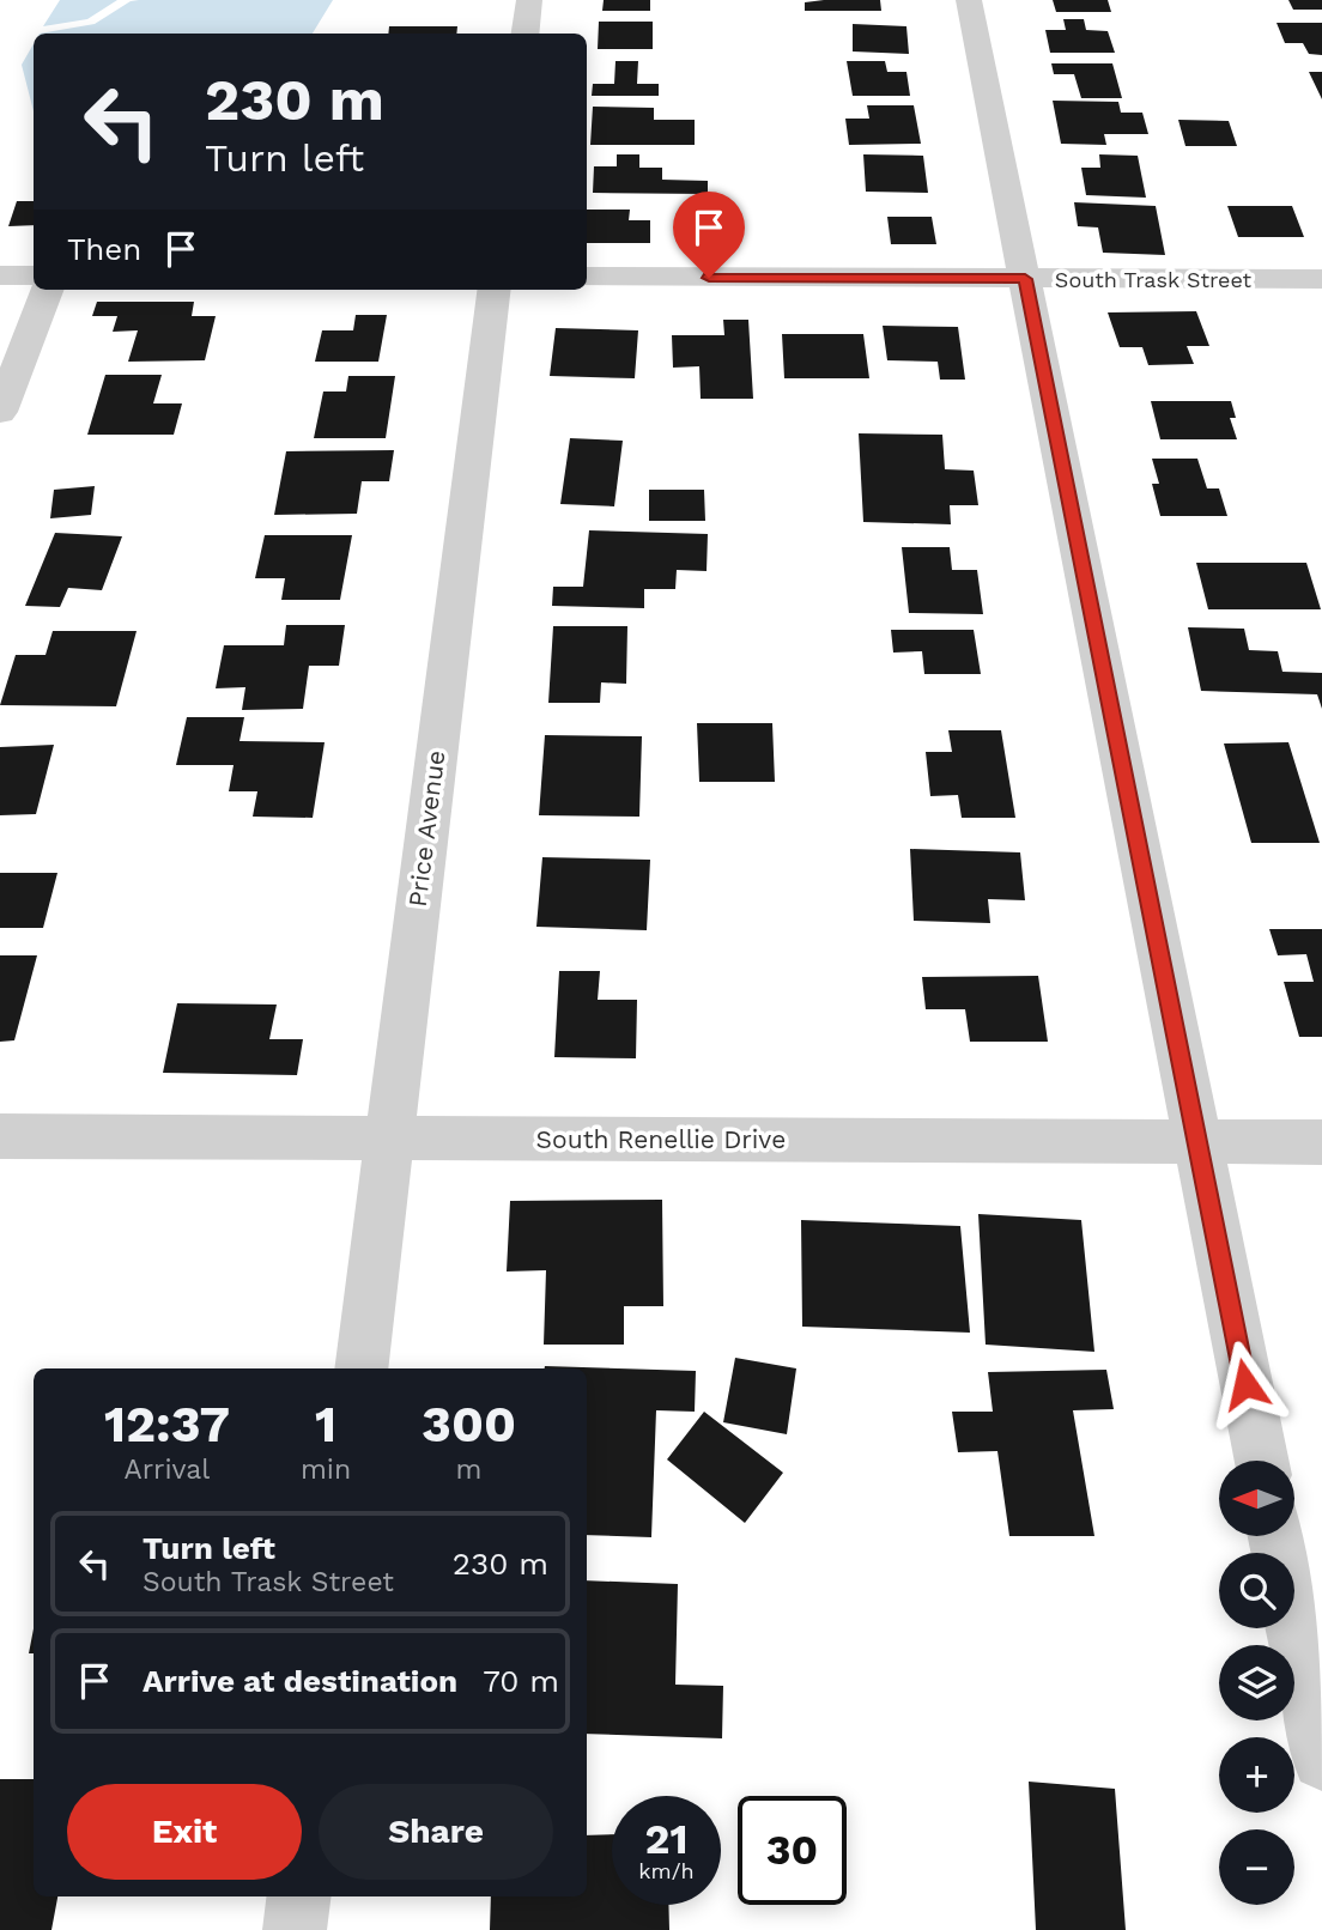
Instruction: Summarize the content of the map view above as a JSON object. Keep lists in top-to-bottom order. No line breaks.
{"streets":{"street":["South Trask Street","Price Avenue","South Renellie Drive"]},"crossings":[["Price Avenue","South Renellie Drive"]],"north":"left","page":{"turn":["230 m","Turn left"],"then":"Then","eta":["12:37","Arrival","1","min","300","m"],"map_buttons":["+","−"],"list":[{"name":"Turn left","note":"South Trask Street","value":"230 m"},{"name":"Arrive at destination","value":"70 m"}],"buttons":["Exit","Share"],"speed":"21 km/h","limit":"30"}}
